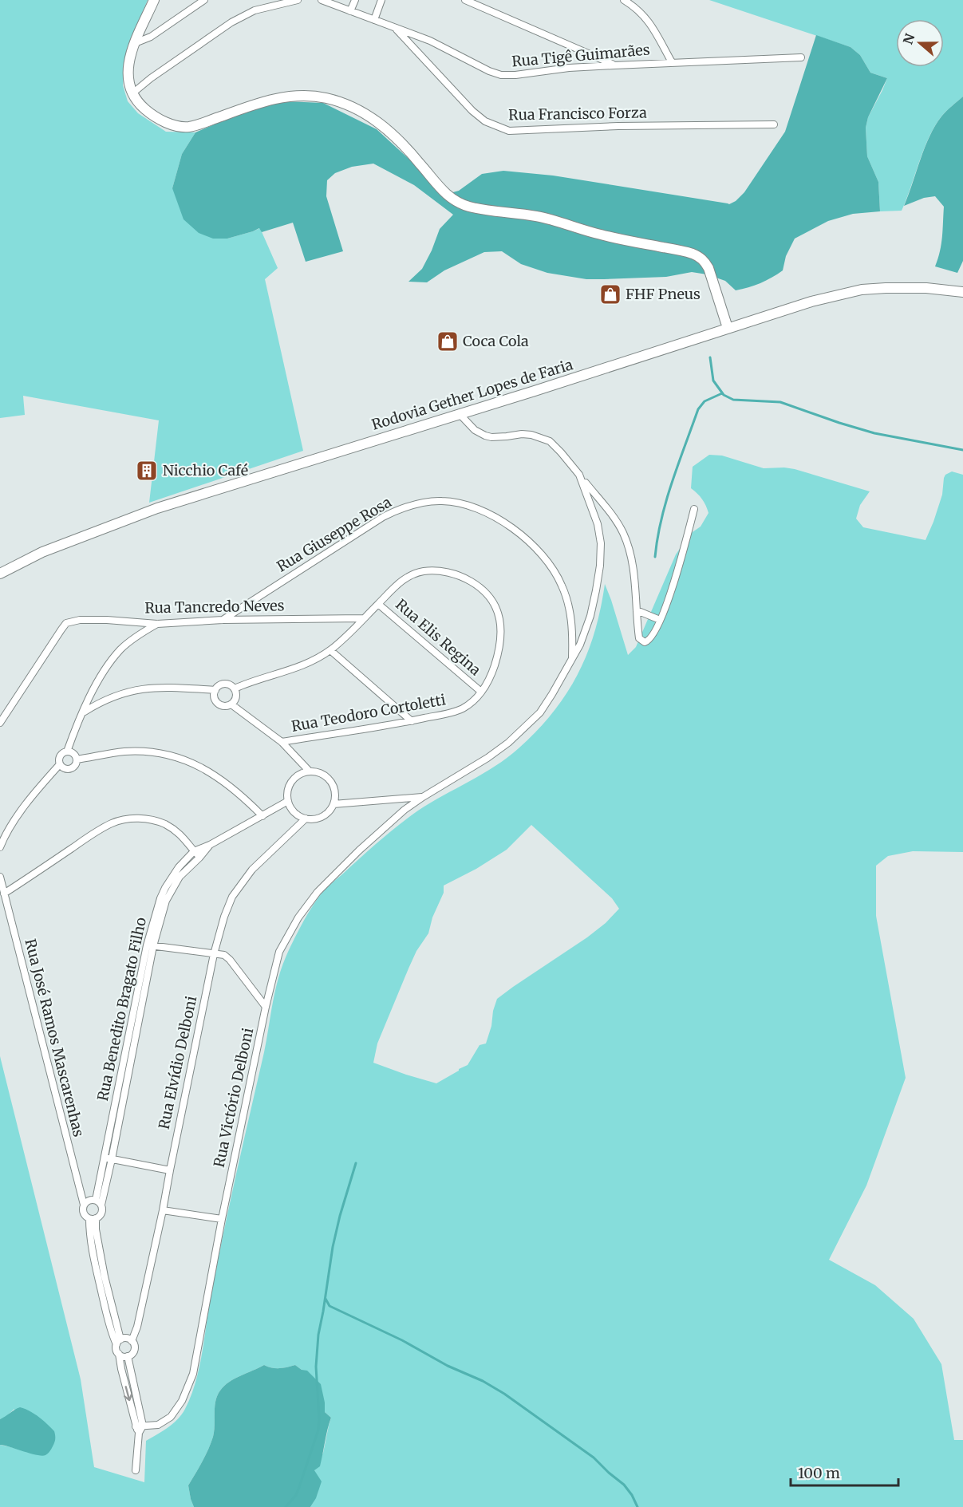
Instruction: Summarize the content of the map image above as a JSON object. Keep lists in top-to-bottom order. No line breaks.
{"streets":{"street":["Rua Tigê Guimarães","Rua Francisco Forza","Rodovia Gether Lopes de Faria","Rua Giuseppe Rosa","Rua Tancredo Neves","Rua Elis Regina","Rua Teodoro Cortoletti","Rua Benedito Bragato Filho","Rua José Ramos Mascarenhas","Rua Elvídio Delboni","Rua Victório Delboni"]},"crossings":[["Rua Tigê Guimarães","Rua Francisco Forza"],["Rua Giuseppe Rosa","Rua Tancredo Neves"],["Rua Giuseppe Rosa","Rua Victório Delboni"],["Rua Tancredo Neves","Rua Teodoro Cortoletti"],["Rua Elis Regina","Rua Teodoro Cortoletti"],["Rua Benedito Bragato Filho","Rua José Ramos Mascarenhas"],["Rua Benedito Bragato Filho","Rua Elvídio Delboni"]],"places":{"shop":["FHF Pneus","Coca Cola"],"building":["Nicchio Café"]},"scale_bar":"100 m","north":"left"}
